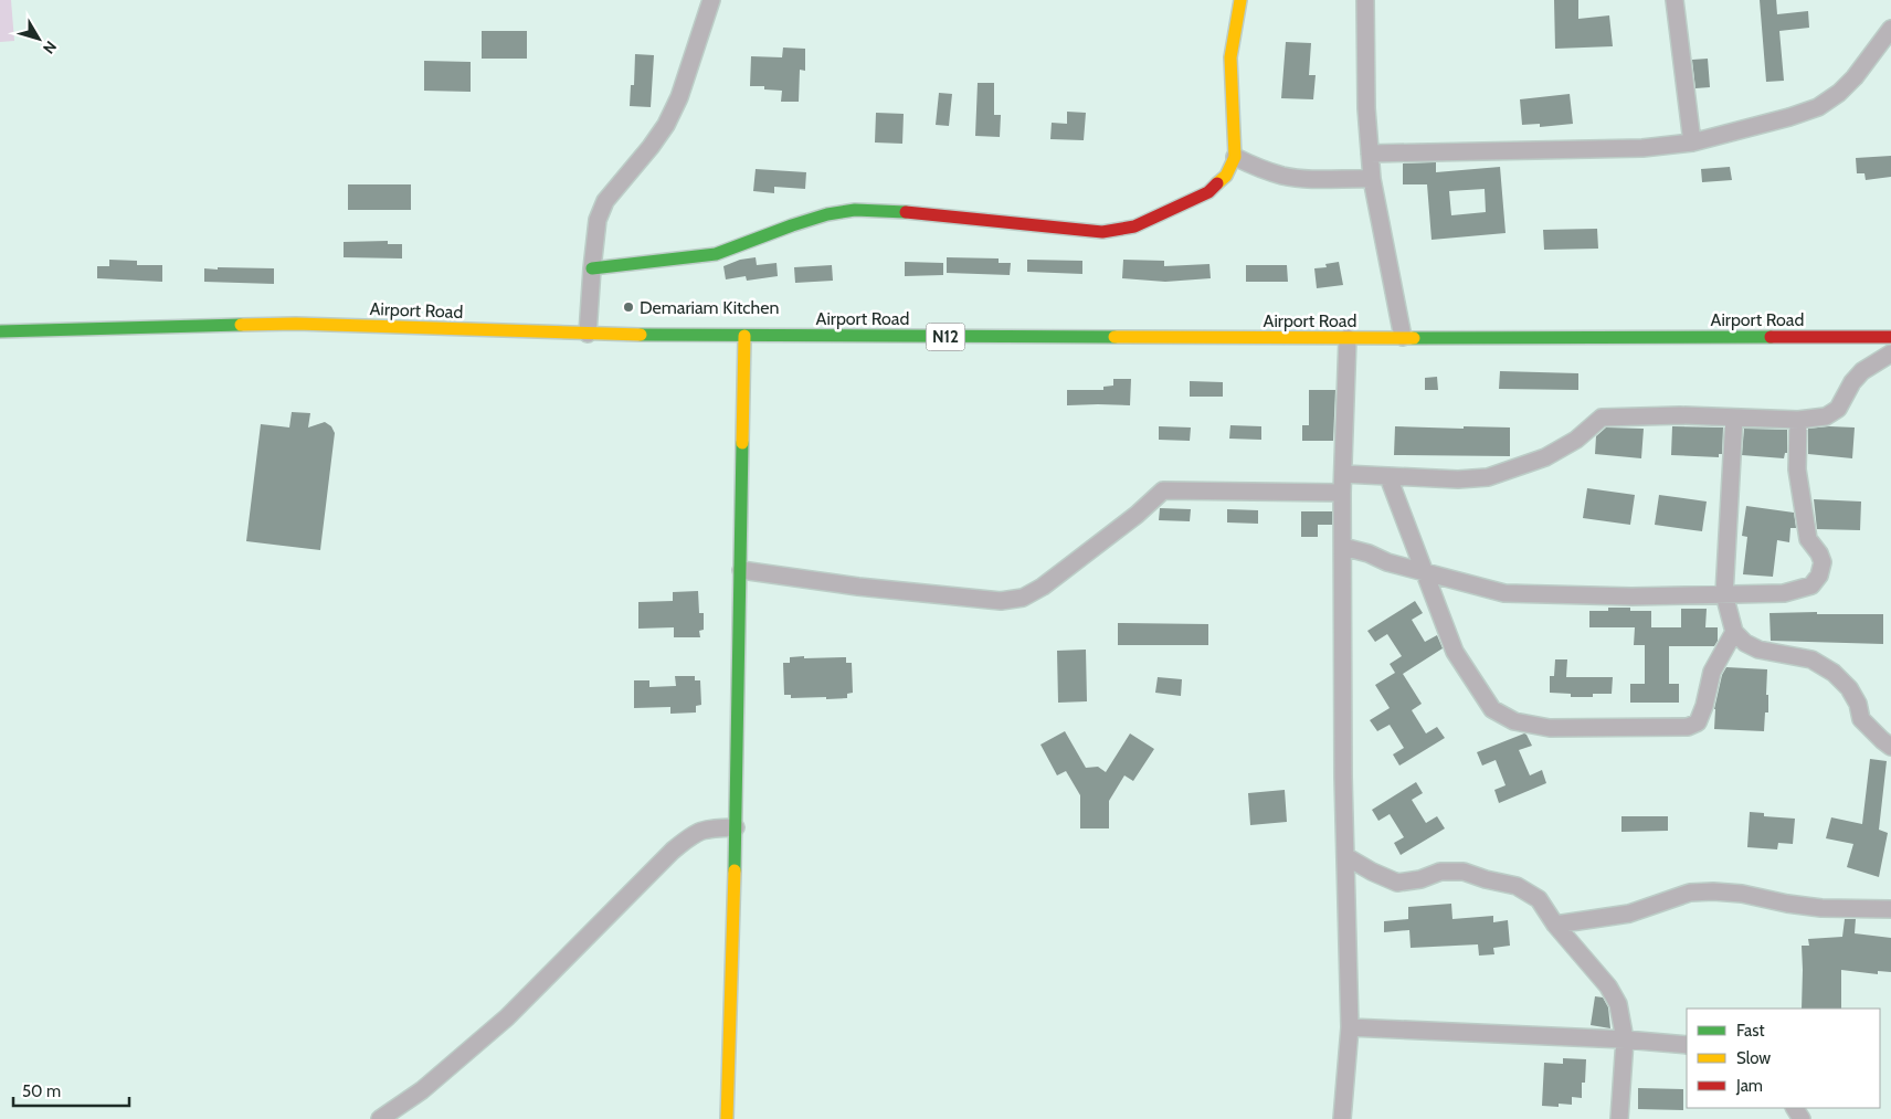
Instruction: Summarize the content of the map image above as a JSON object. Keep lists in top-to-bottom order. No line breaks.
{"streets":{"main road":["Airport Road","N12"]},"places":["Demariam Kitchen"],"legend":["Fast","Slow","Jam"],"scale_bar":"50 m","north":"bottom right"}
